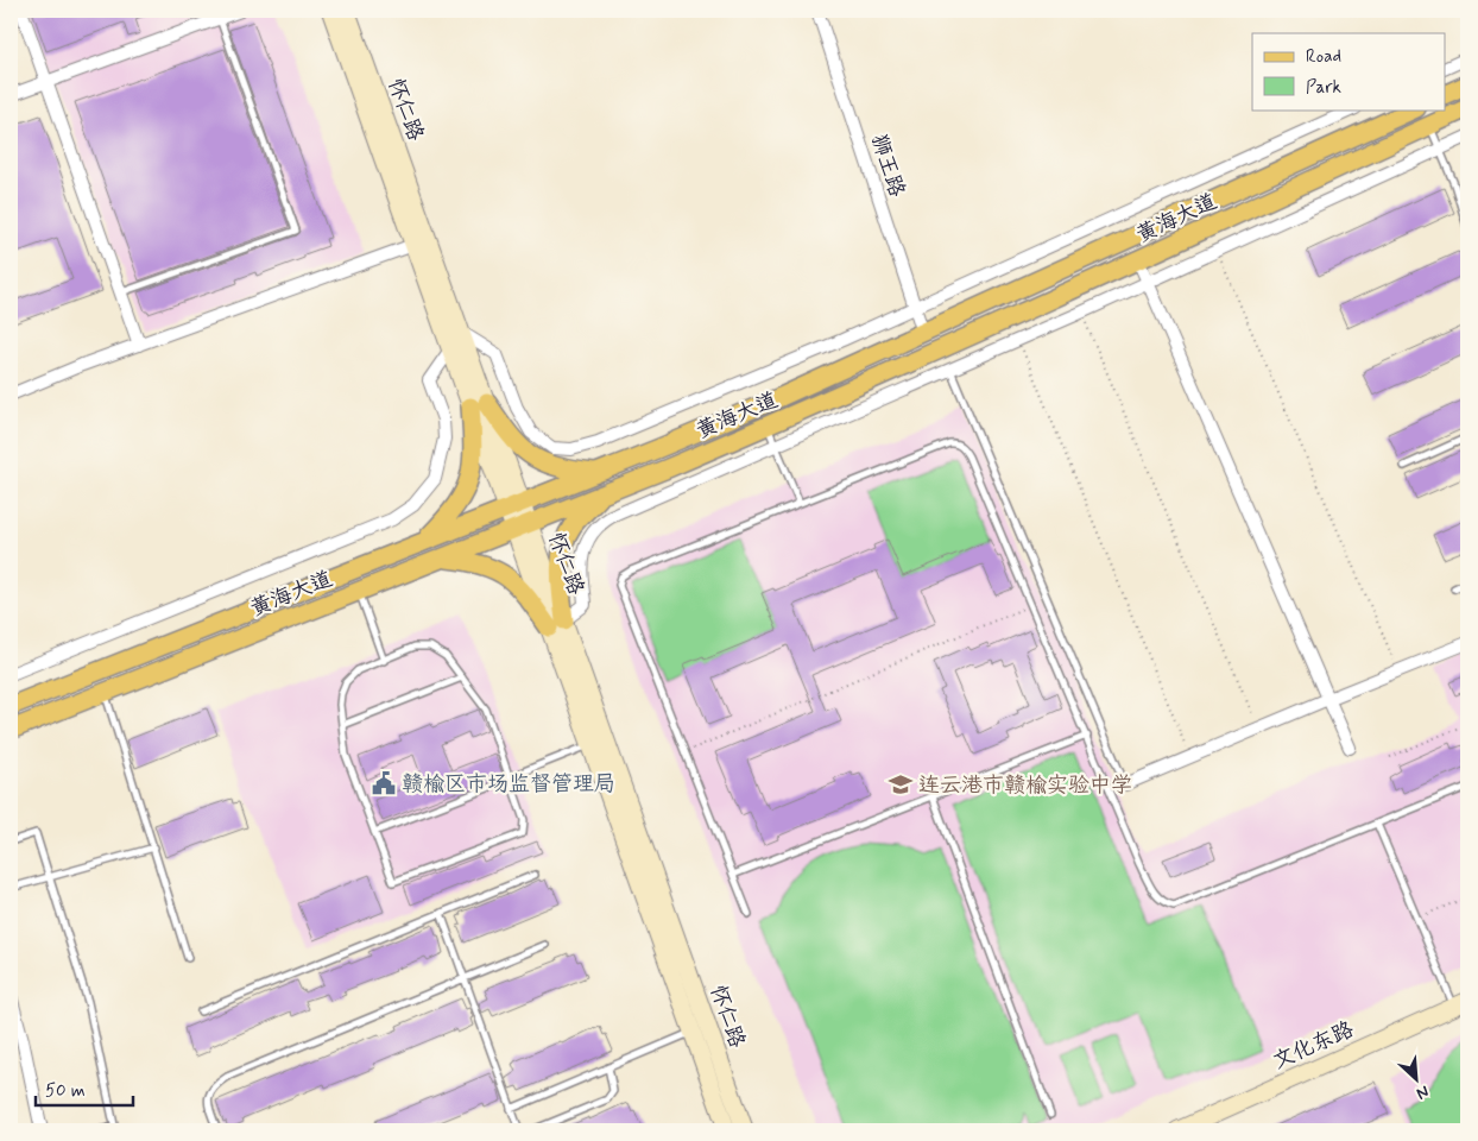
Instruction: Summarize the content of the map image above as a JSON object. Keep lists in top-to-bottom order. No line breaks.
{"streets":{"main road":["怀仁路","黄海大道","文化东路"],"street":["狮王路"]},"crossings":[["怀仁路","黄海大道"],["狮王路","黄海大道"]],"places":{"public building":["赣榆区市场监督管理局"],"school or university":["连云港市赣榆实验中学"]},"legend":["Road","Park"],"scale_bar":"50 m","north":"bottom right"}
